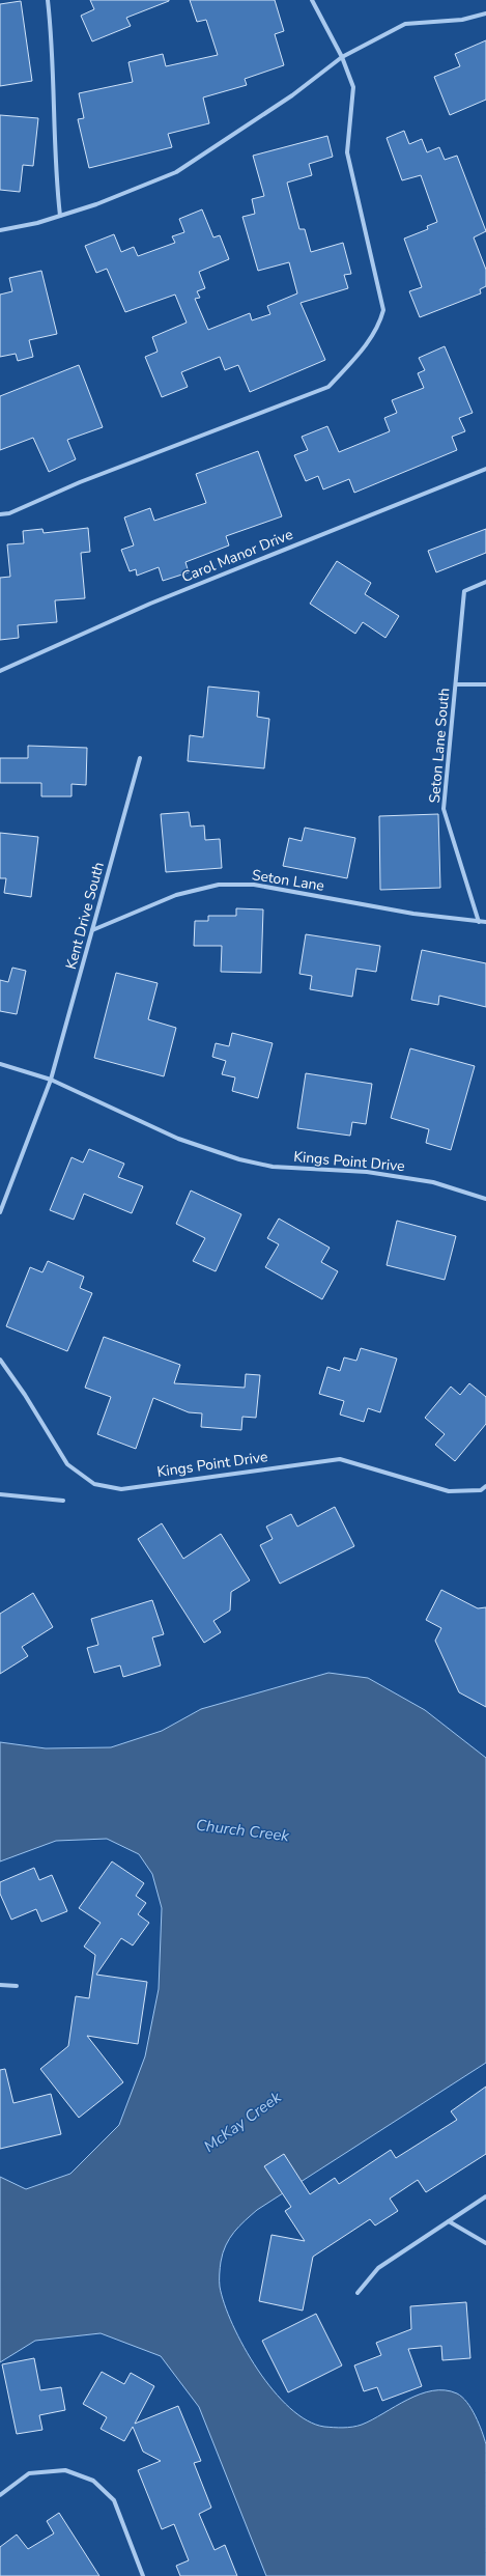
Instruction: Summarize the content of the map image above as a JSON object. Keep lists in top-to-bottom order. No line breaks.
{"streets":{"street":["Carol Manor Drive","Seton Lane South","Seton Lane","Kent Drive South","Kings Point Drive"]},"crossings":[["Seton Lane South","Seton Lane"],["Seton Lane","Kent Drive South"],["Kent Drive South","Kings Point Drive"]],"water":["Church Creek","McKay Creek"]}
